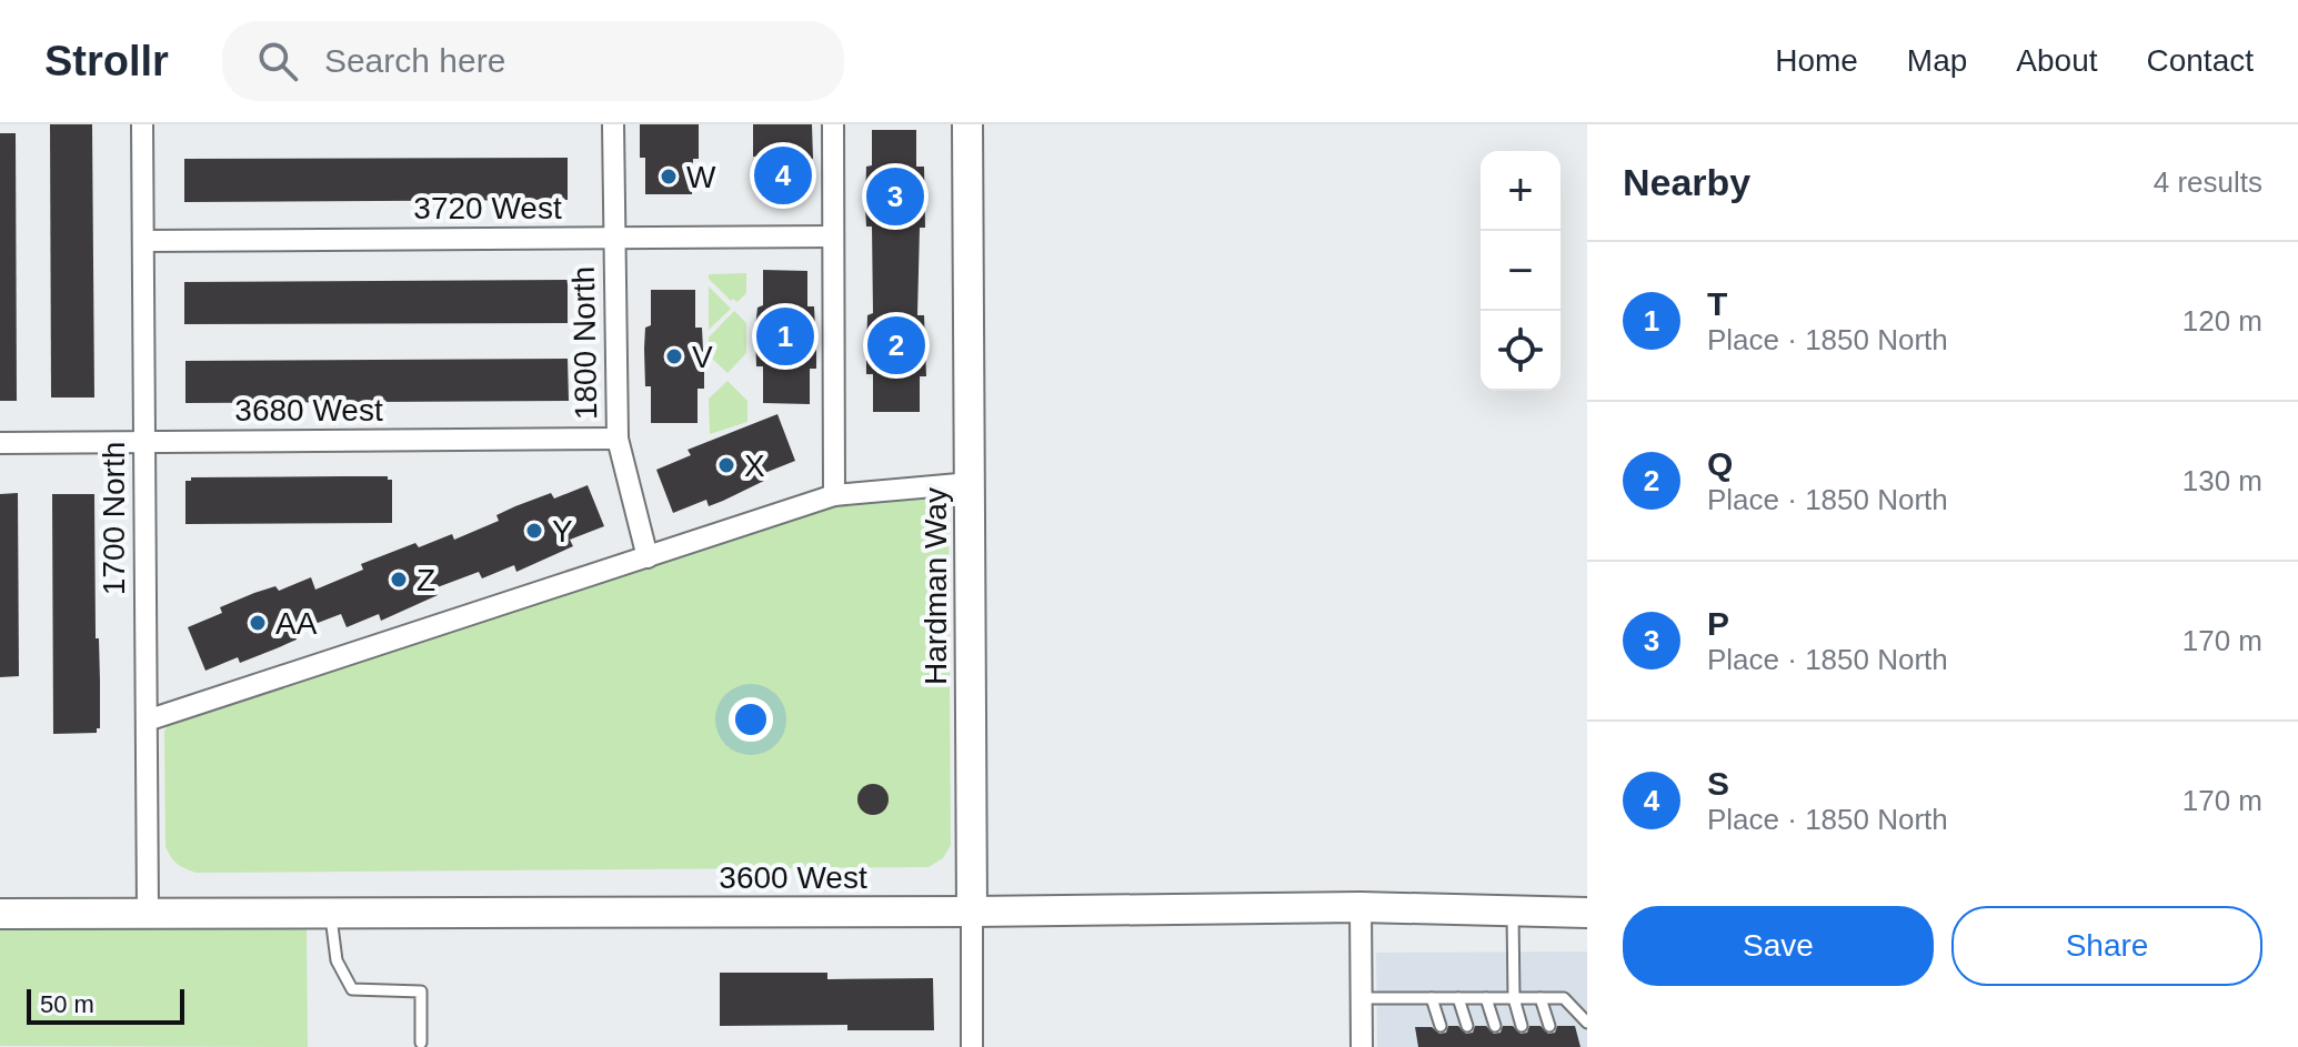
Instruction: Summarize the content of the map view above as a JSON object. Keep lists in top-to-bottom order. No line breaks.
{"streets":{"street":["3720 West","1800 North","3680 West","1700 North","Hardman Way","3600 West"]},"crossings":[["3720 West","1800 North"],["3720 West","1700 North"],["1800 North","3680 West"],["3680 West","1700 North"],["1700 North","3600 West"],["Hardman Way","3600 West"]],"places":["W","V","X","Y","Z","AA"],"scale_bar":"50 m","page":{"header":"Strollr","search":"Search here","nav":["Home","Map","About","Contact"],"heading":["Nearby","4 results"],"pins":["4","3","1","2"],"map_buttons":["+","−"],"list":[{"mark":"1","name":"T","note":"Place · 1850 North","value":"120 m"},{"mark":"2","name":"Q","note":"Place · 1850 North","value":"130 m"},{"mark":"3","name":"P","note":"Place · 1850 North","value":"170 m"},{"mark":"4","name":"S","note":"Place · 1850 North","value":"170 m"}],"buttons":["Save","Share"],"scale":"50 m"}}
